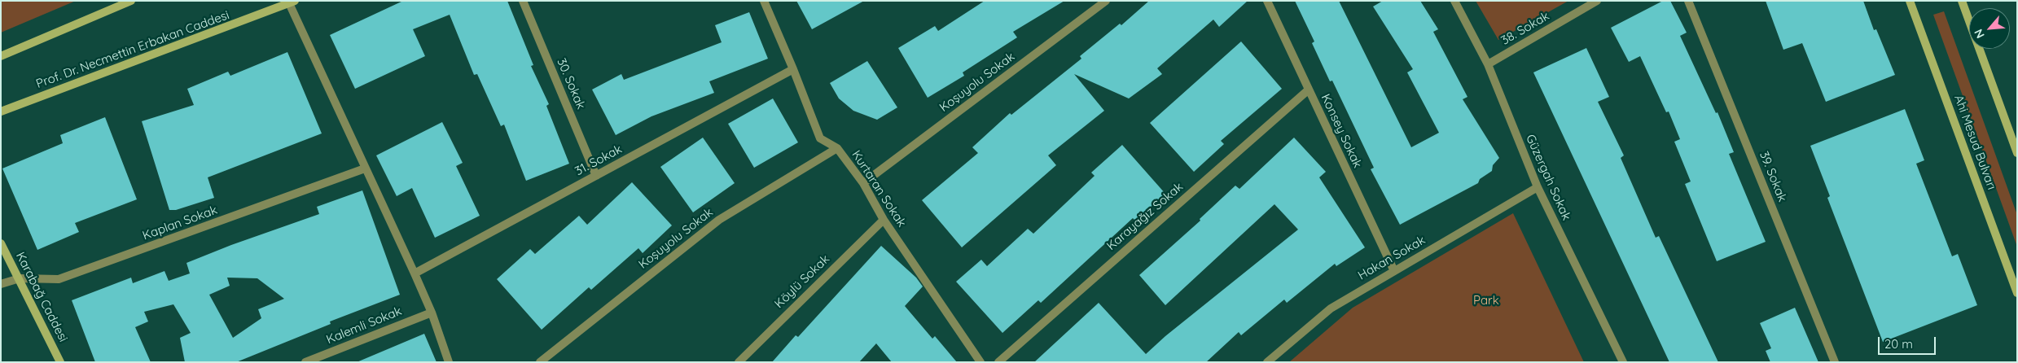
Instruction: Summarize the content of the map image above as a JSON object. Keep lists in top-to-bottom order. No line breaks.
{"streets":{"main road":["Prof. Dr. Necmettin Erbakan Caddesi","Ahi Mesud Bulvarı","Karabağ Caddesi"],"street":["38. Sokak","Koşuyolu Sokak","30. Sokak","Konsey Sokak","31. Sokak","39. Sokak","Güzergah Sokak","Kurtaran Sokak","Karayağız Sokak","Kaplan Sokak","Hakan Sokak","Köylü Sokak","Kalemli Sokak"]},"crossings":[["38. Sokak","Güzergah Sokak"],["Koşuyolu Sokak","Kurtaran Sokak"],["30. Sokak","31. Sokak"],["Konsey Sokak","Karayağız Sokak"],["Konsey Sokak","Hakan Sokak"],["31. Sokak","Kurtaran Sokak"],["Güzergah Sokak","Hakan Sokak"],["Kurtaran Sokak","Köylü Sokak"],["Kaplan Sokak","Karabağ Caddesi"]],"parks":["Park"],"scale_bar":"20 m","north":"bottom left"}
